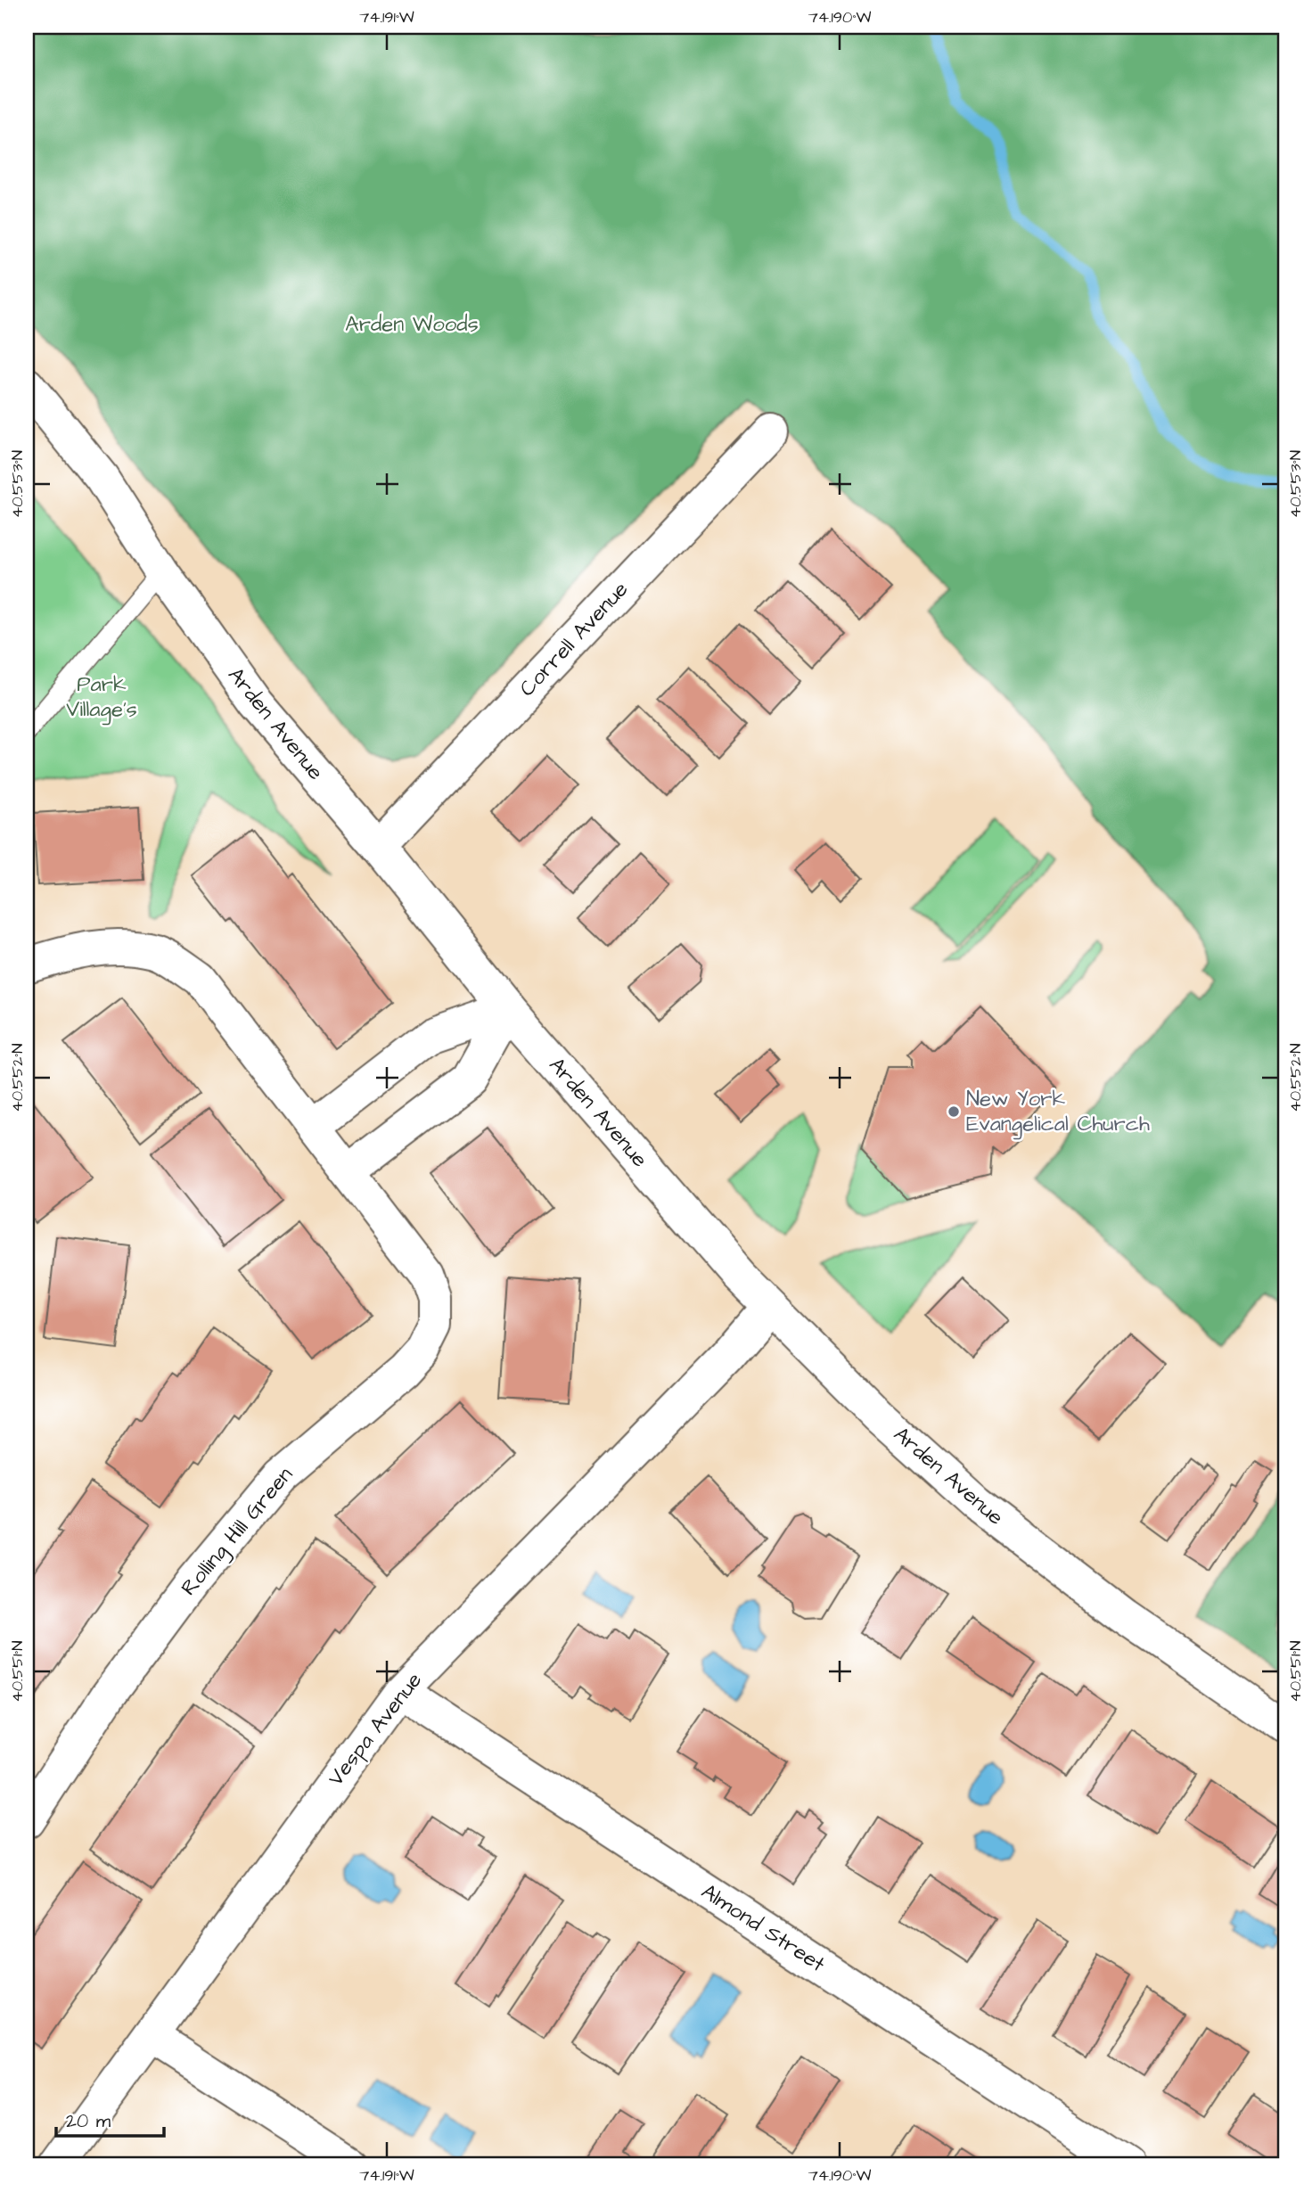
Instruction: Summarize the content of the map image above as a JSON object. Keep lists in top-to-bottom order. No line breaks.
{"streets":{"street":["Correll Avenue","Arden Avenue","Rolling Hill Green","Vespa Avenue","Almond Street"]},"crossings":[["Correll Avenue","Arden Avenue"],["Arden Avenue","Vespa Avenue"],["Vespa Avenue","Almond Street"]],"parks":["Arden Woods","Park Village's"],"places":["New York Evangelical Church"],"scale_bar":"20 m","coordinates":["74.191°W","74.190°W","40.553°N","40.552°N","40.551°N"]}
